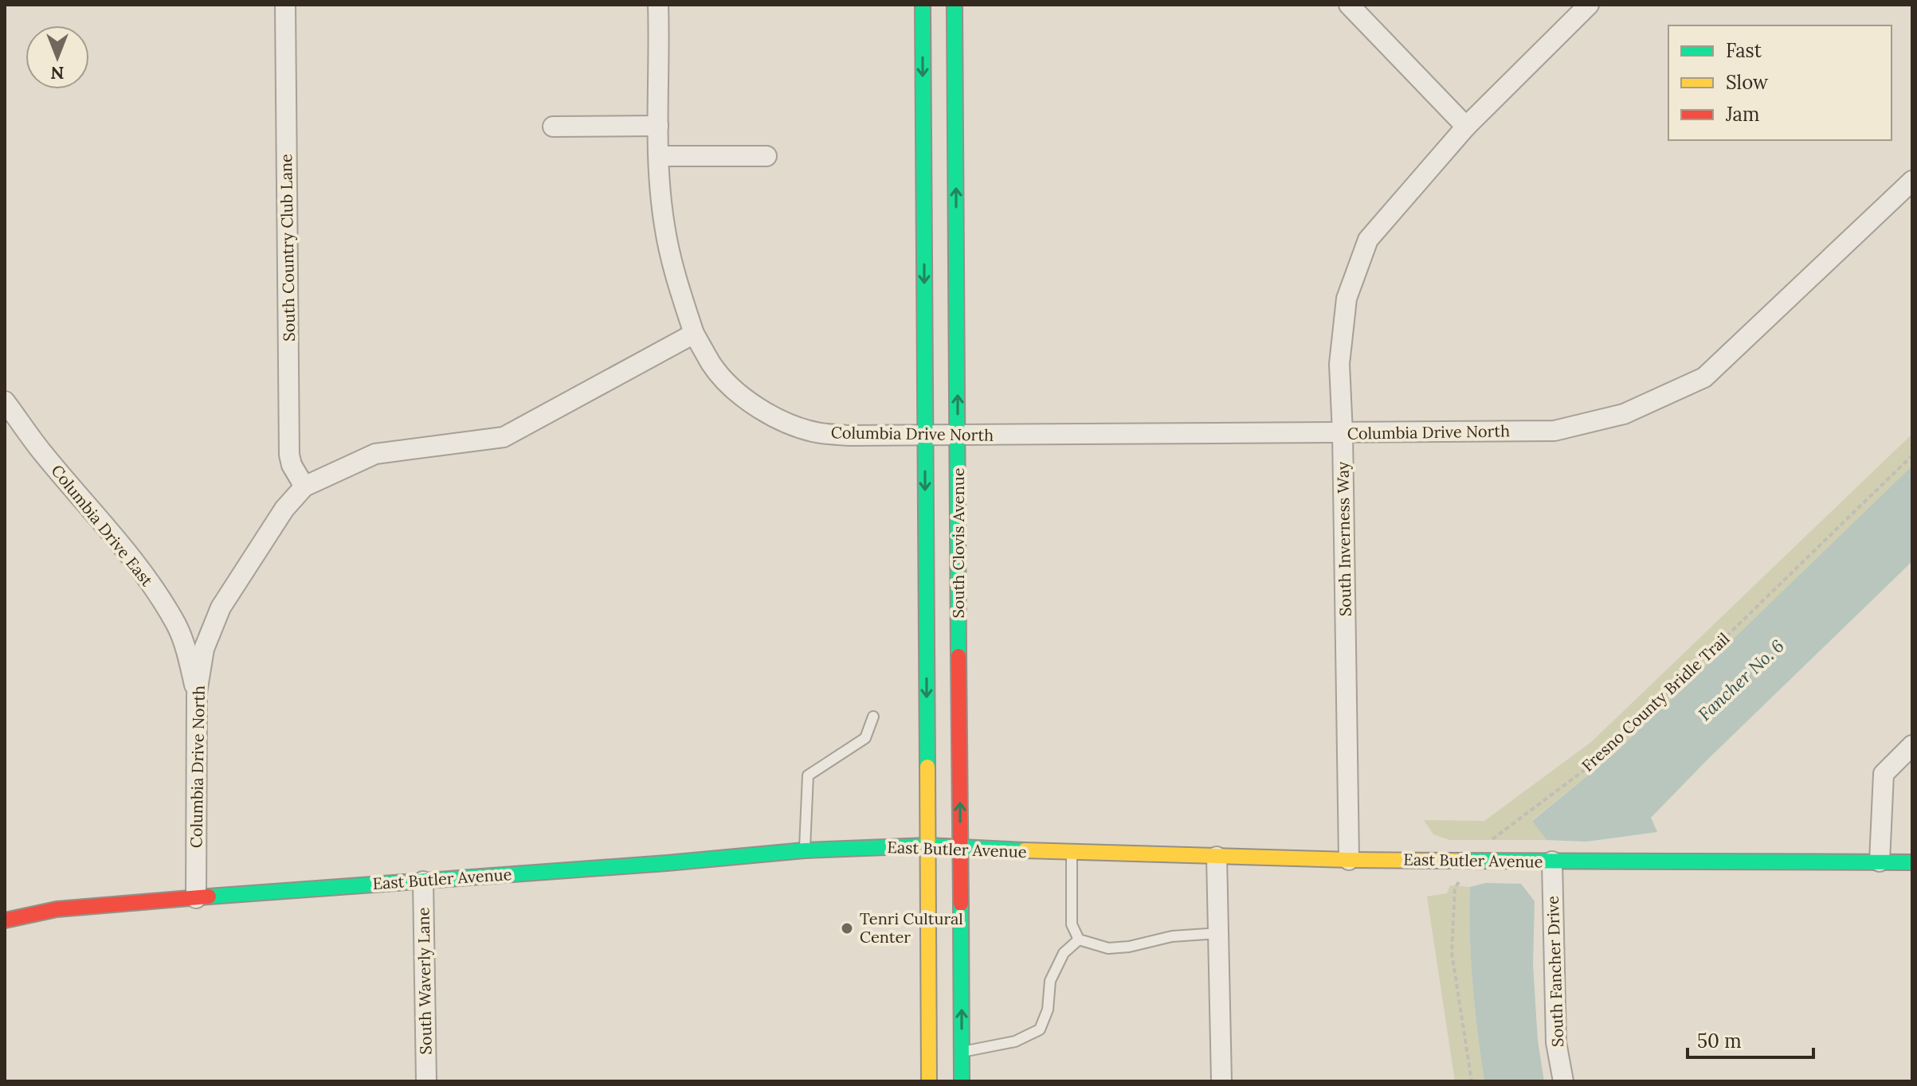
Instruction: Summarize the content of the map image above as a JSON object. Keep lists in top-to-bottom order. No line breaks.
{"streets":{"main road":["South Clovis Avenue","East Butler Avenue"],"street":["South Country Club Lane","Columbia Drive North","Columbia Drive East","South Inverness Way","South Fancher Drive","South Waverly Lane"],"path":["Fresno County Bridle Trail"]},"crossings":[["South Country Club Lane","Columbia Drive North"],["Columbia Drive North","Columbia Drive East"],["Columbia Drive North","South Inverness Way"],["Columbia Drive North","South Clovis Avenue"],["Columbia Drive North","East Butler Avenue"],["South Inverness Way","East Butler Avenue"],["South Clovis Avenue","East Butler Avenue"],["Fresno County Bridle Trail","East Butler Avenue"],["East Butler Avenue","South Fancher Drive"],["East Butler Avenue","South Waverly Lane"]],"water":["Fancher No. 6"],"places":["Tenri Cultural Center"],"legend":["Fast","Slow","Jam"],"scale_bar":"50 m","north":"bottom"}
